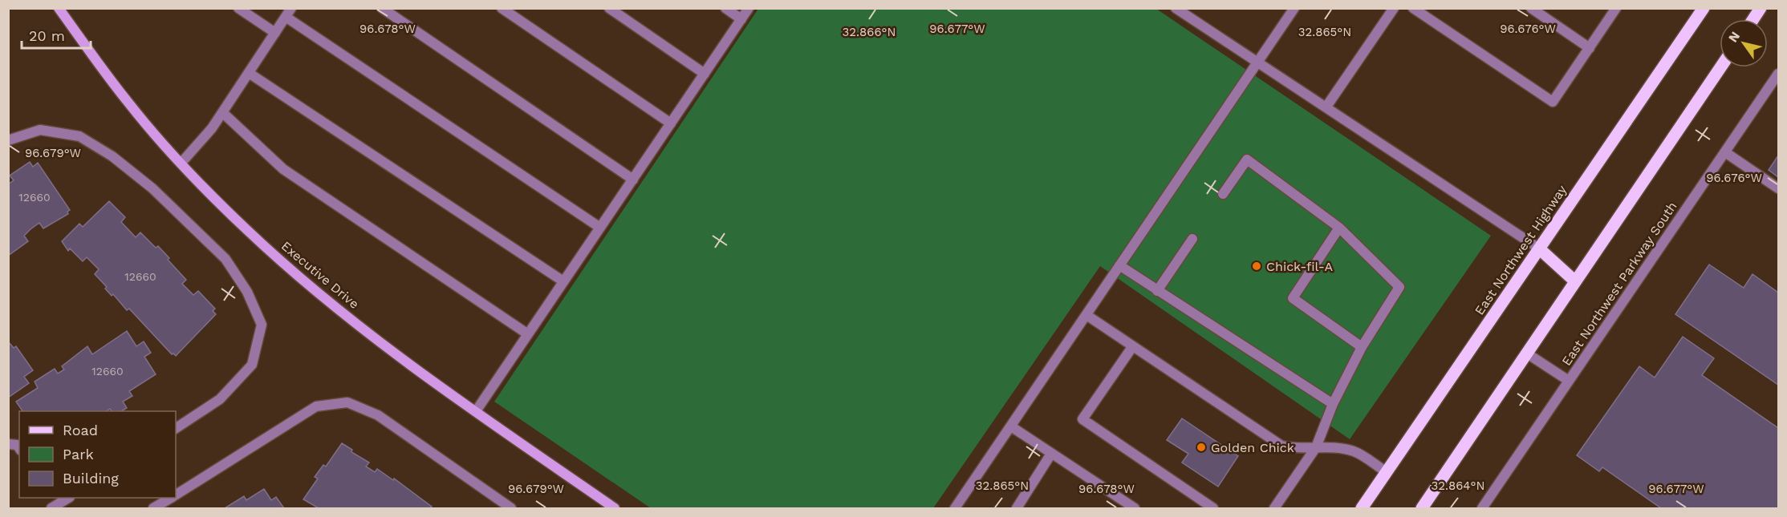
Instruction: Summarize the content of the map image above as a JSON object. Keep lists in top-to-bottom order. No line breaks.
{"streets":{"main road":["East Northwest Highway"],"street":["Executive Drive","East Northwest Parkway South"]},"places":["Chick-fil-A","Golden Chick"],"house_numbers":["12660","12660","12660"],"legend":["Road","Park","Building"],"scale_bar":"20 m","north":"top left","coordinates":["96.678°W","96.677°W","96.676°W","32.866°N","32.865°N","96.679°W","32.864°N"]}
